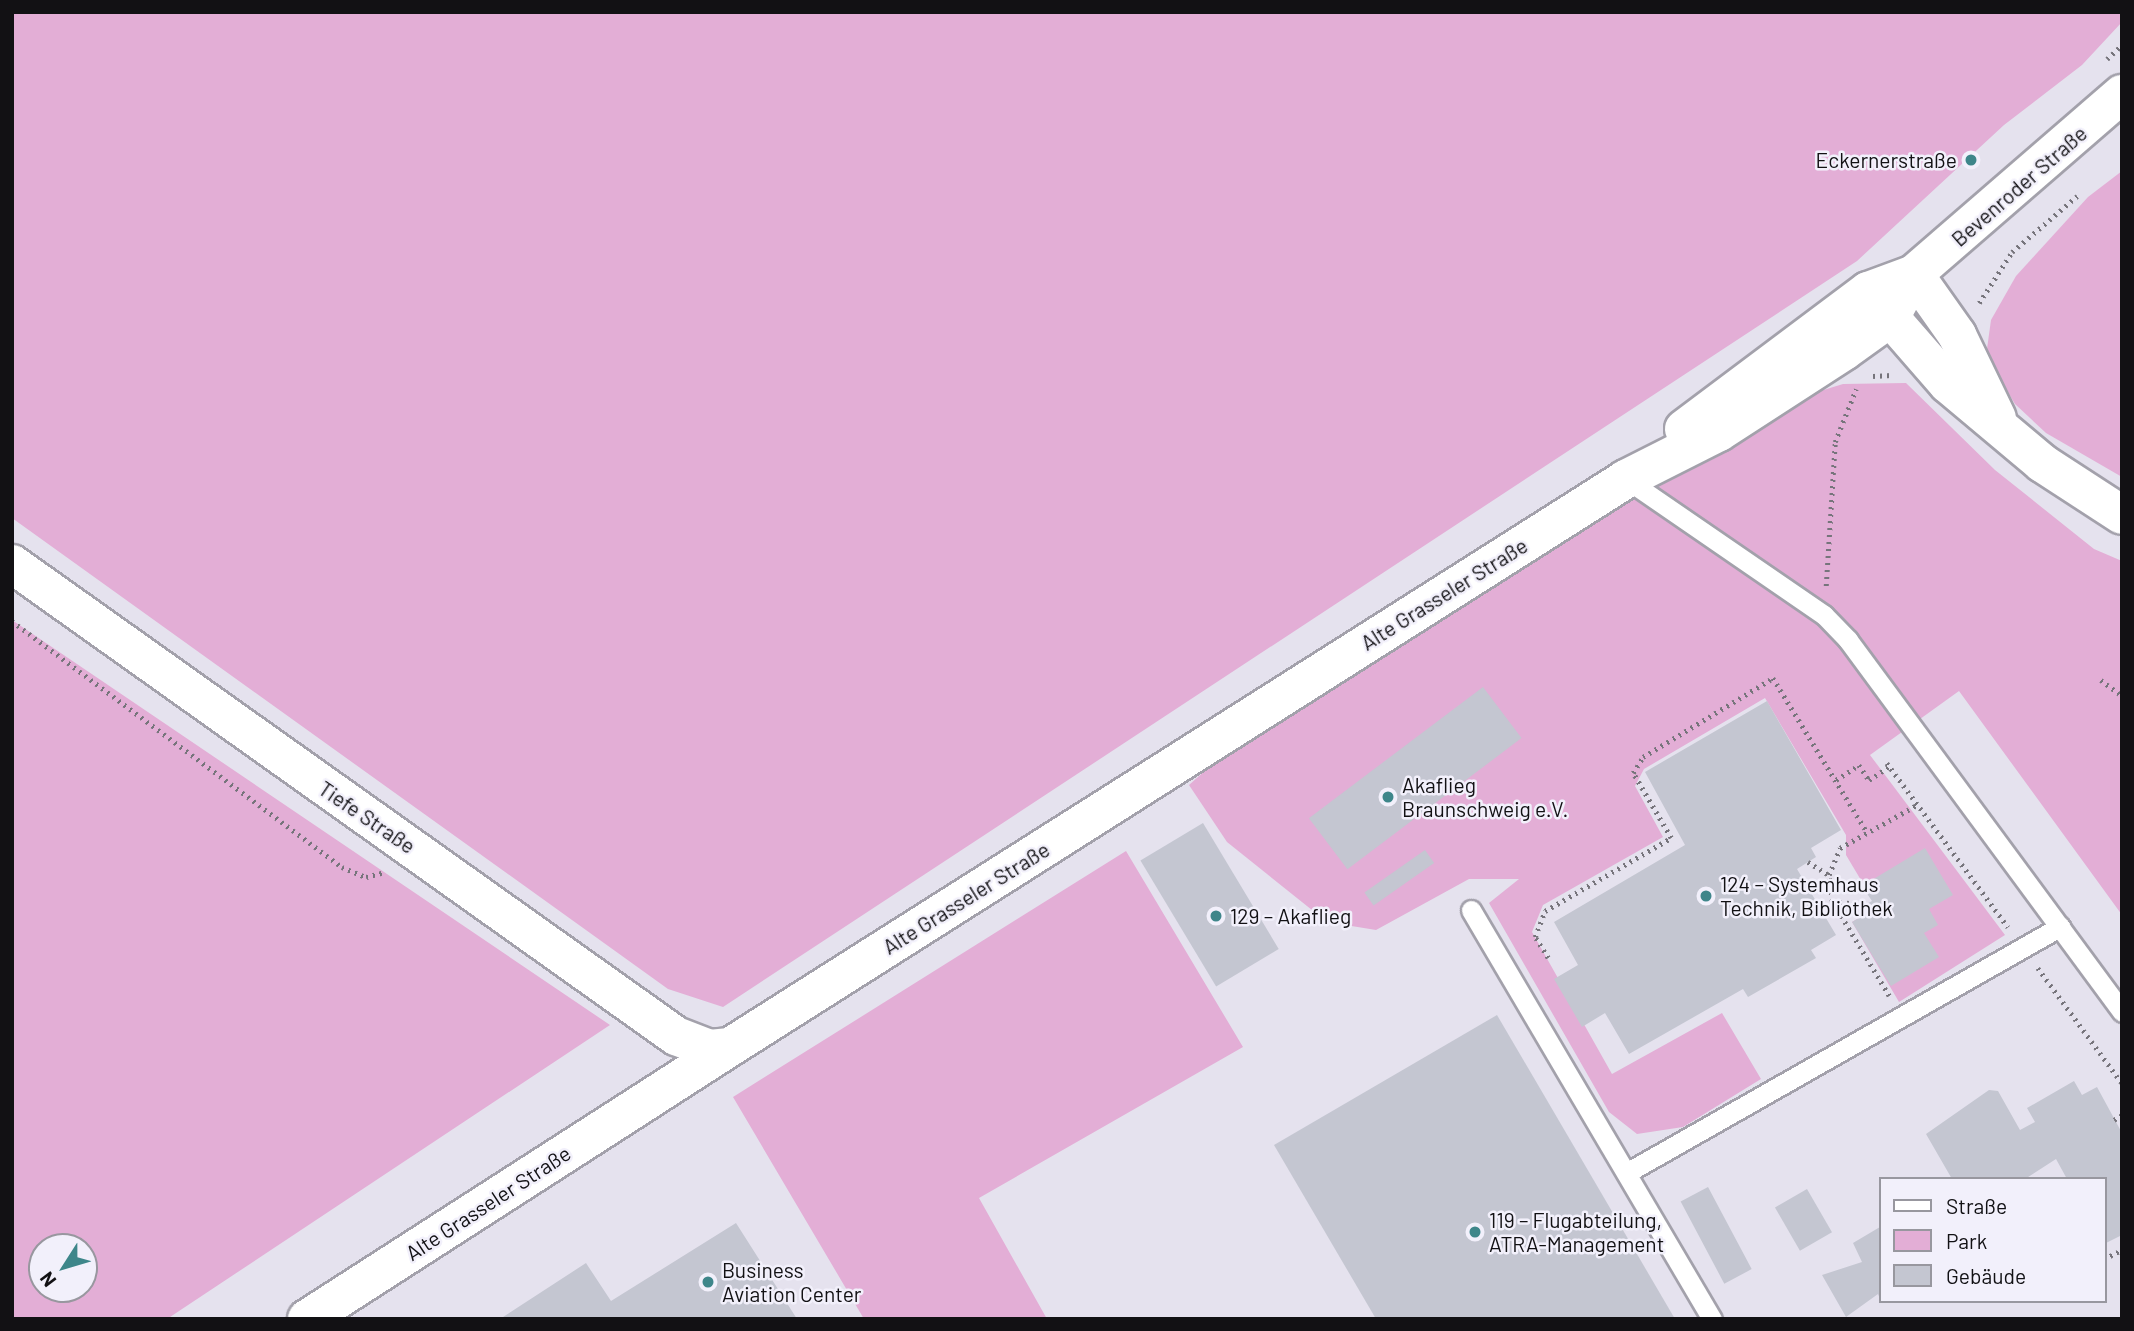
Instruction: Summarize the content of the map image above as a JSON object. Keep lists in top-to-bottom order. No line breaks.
{"streets":{"main road":["Bevenroder Straße","Alte Grasseler Straße","Tiefe Straße"]},"crossings":[["Bevenroder Straße","Alte Grasseler Straße"],["Alte Grasseler Straße","Tiefe Straße"]],"places":["Eckernerstraße","Akaflieg Braunschweig e.V.","124 – Systemhaus Technik, Bibliothek","129 – Akaflieg","119 – Flugabteilung, ATRA-Management","Business Aviation Center"],"legend":["Straße","Park","Gebäude"],"north":"bottom left"}
